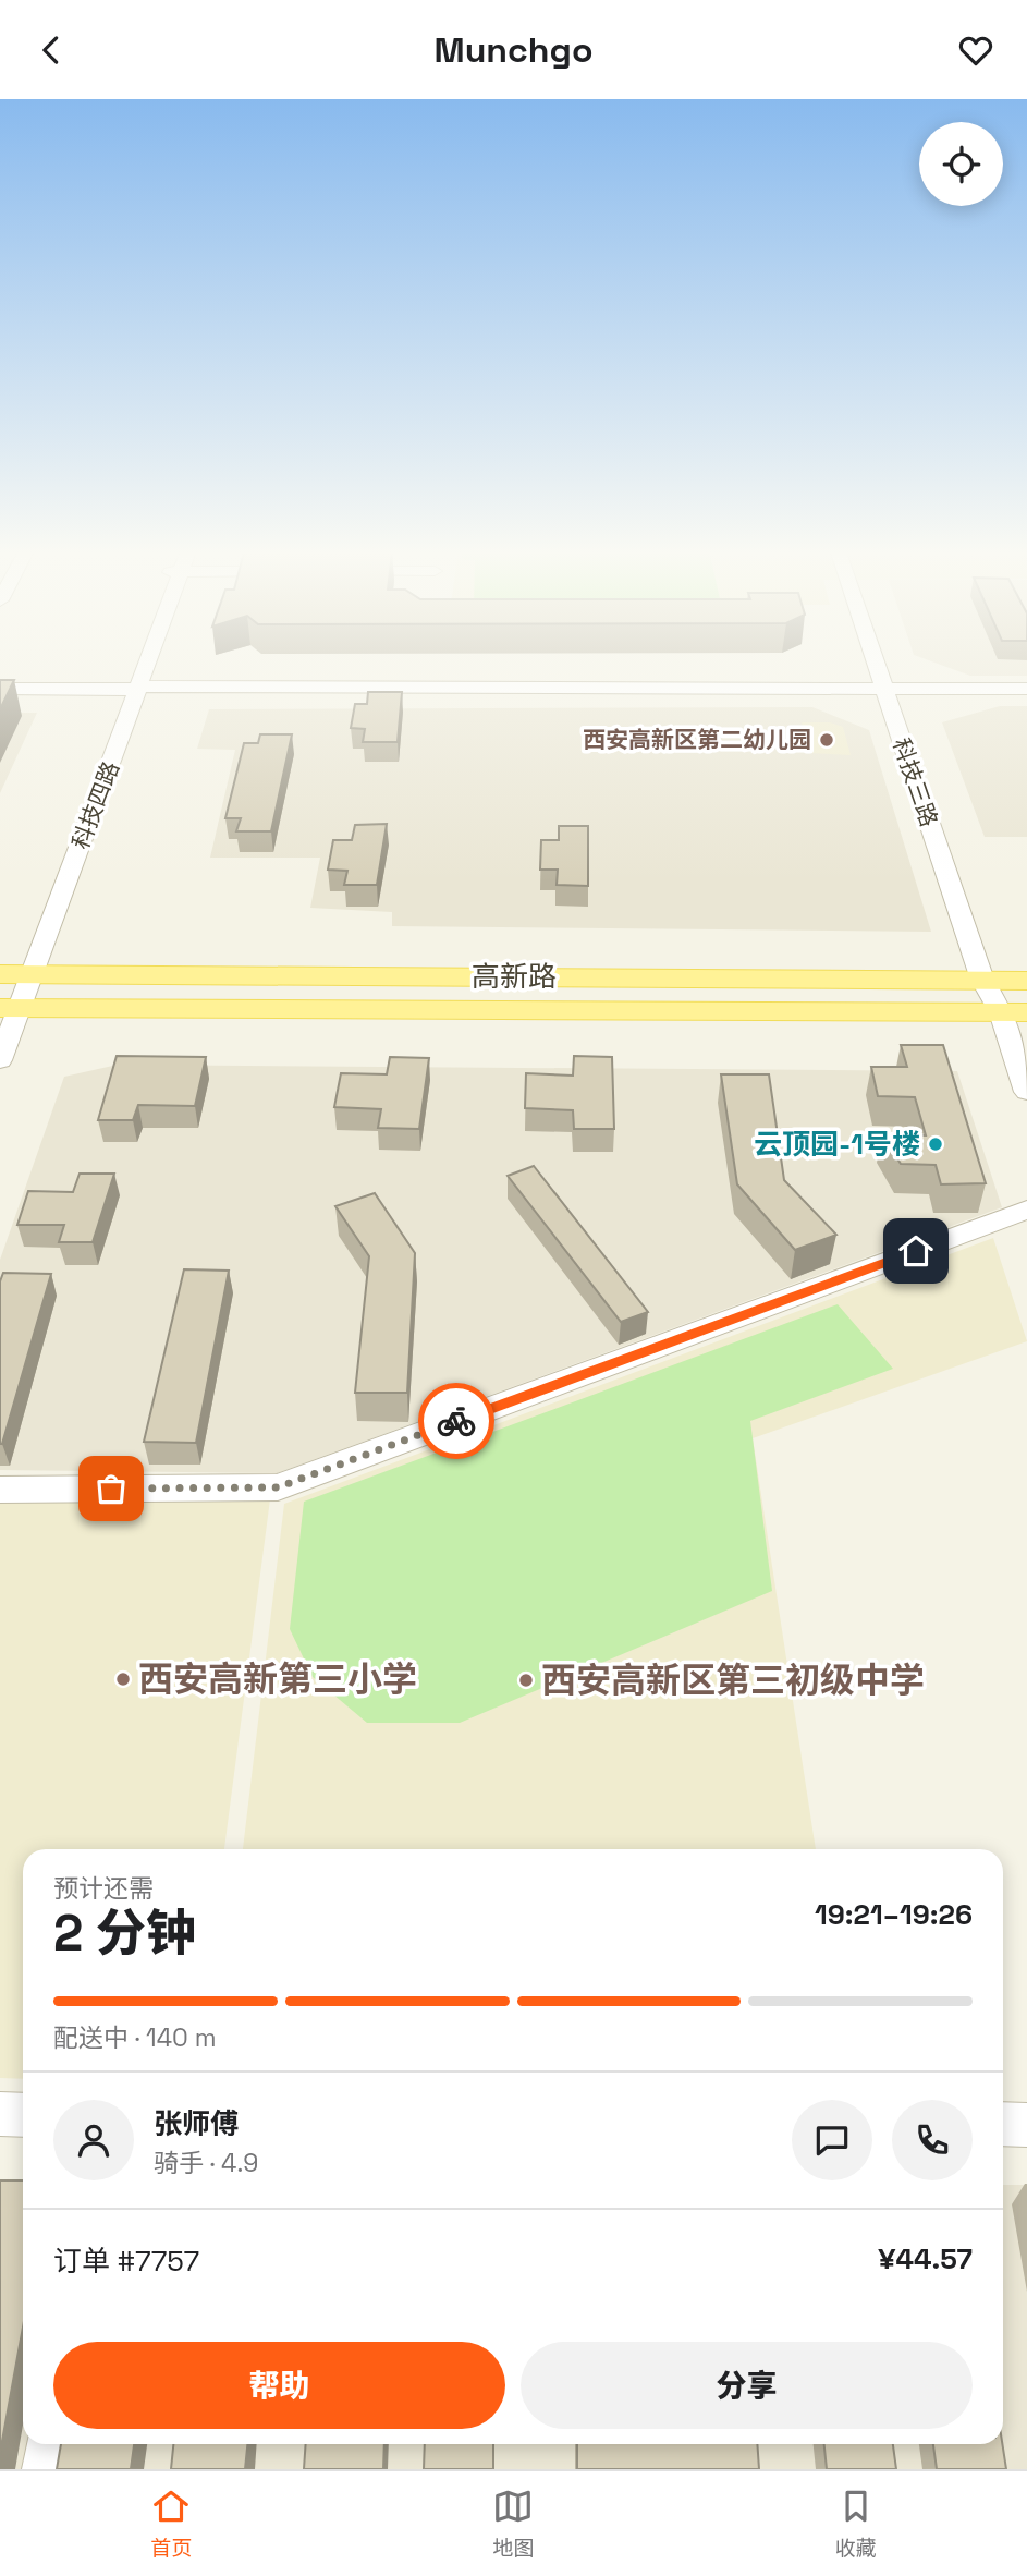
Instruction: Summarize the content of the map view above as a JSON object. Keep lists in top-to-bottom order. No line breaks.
{"streets":{"main road":["高新路"],"street":["科技三路","科技四路"]},"crossings":[["科技三路","高新路"],["科技四路","高新路"]],"places":["西安高新区第二幼儿园","云顶园-1号楼","西安高新第三小学","西安高新区第三初级中学"],"page":{"header":"Munchgo","heading":["2 分钟","预计还需","19:21–19:26"],"panel":["张师傅","骑手 · 4.9","订单 #7757","¥44.57"],"bar":"配送中 · 140 m","buttons":["帮助","分享"],"tabs":["首页","地图","收藏"]}}
